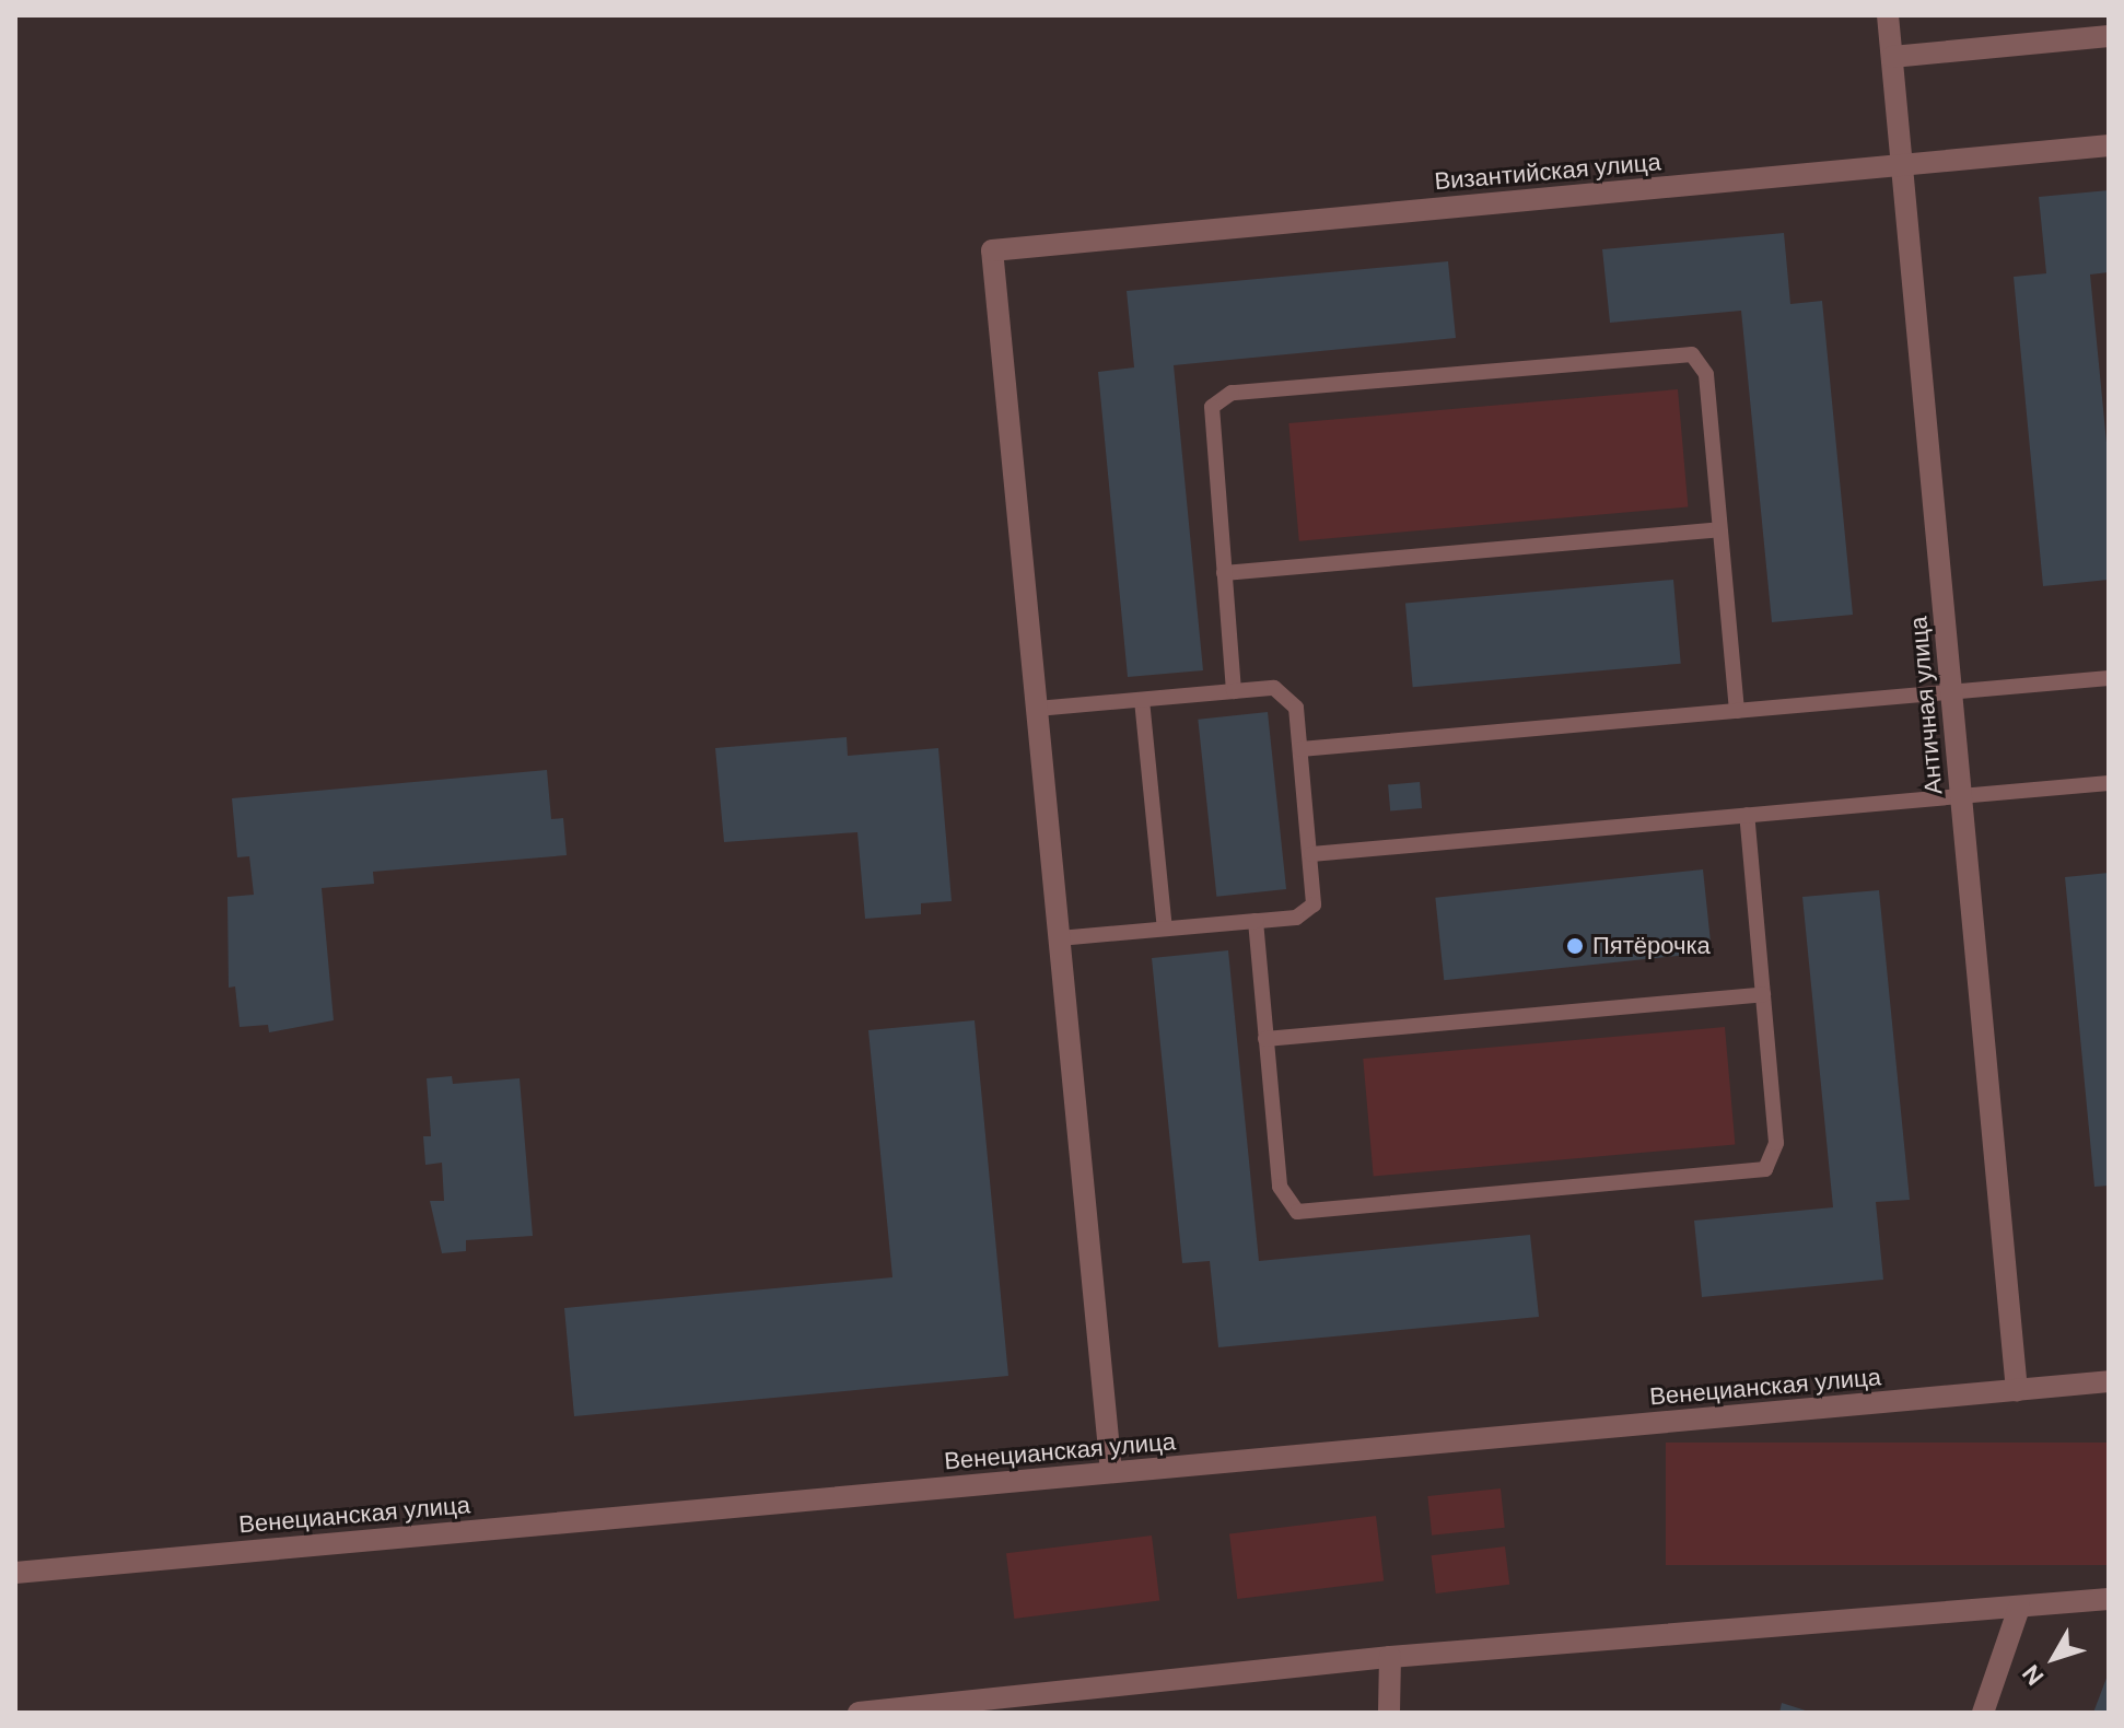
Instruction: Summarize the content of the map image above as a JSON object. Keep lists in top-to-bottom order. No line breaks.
{"streets":{"street":["Византийская улица","Античная улица","Венецианская улица"]},"crossings":[["Византийская улица","Античная улица"],["Античная улица","Венецианская улица"]],"places":["Пятёрочка"],"north":"bottom left"}
